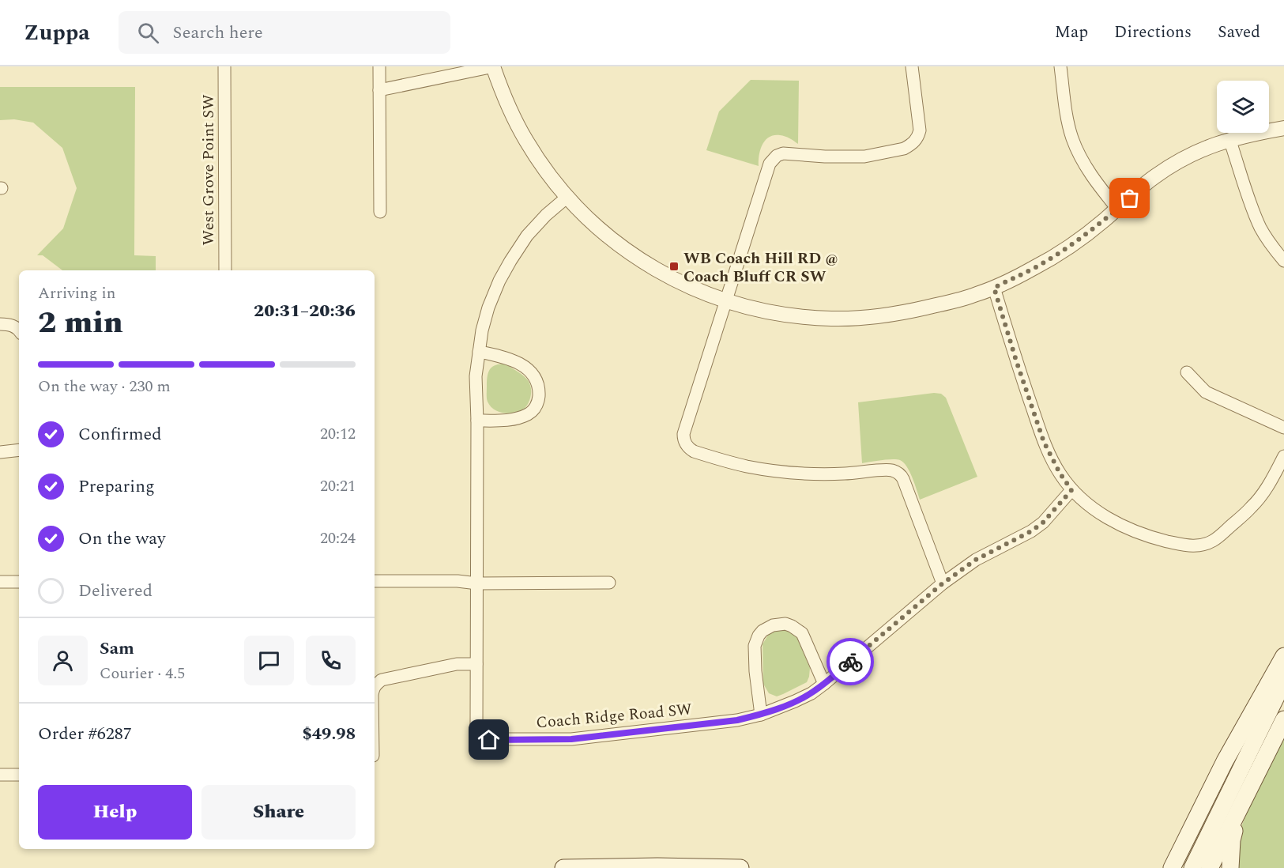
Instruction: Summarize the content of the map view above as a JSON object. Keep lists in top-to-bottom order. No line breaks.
{"streets":{"street":["West Grove Point SW","Coach Ridge Road SW"]},"places":{"transit":["WB Coach Hill RD @ Coach Bluff CR SW"]},"page":{"header":"Zuppa","search":"Search here","nav":["Map","Directions","Saved"],"heading":["2 min","Arriving in","20:31–20:36"],"panel":["Sam","Courier · 4.5","Order #6287","$49.98"],"bar":"On the way · 230 m","list":[["Confirmed","20:12"],["Preparing","20:21"],["On the way","20:24"],"Delivered"],"buttons":["Help","Share"]}}
